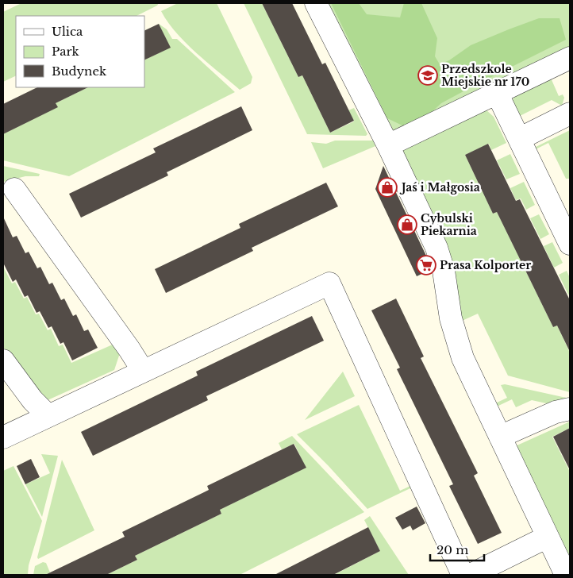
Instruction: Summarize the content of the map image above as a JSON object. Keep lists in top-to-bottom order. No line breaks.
{"places":{"school or university":["Przedszkole Miejskie nr 170"],"shop":["Jaś i Małgosia","Cybulski Piekarnia"],"supermarket":["Prasa Kolporter"]},"legend":["Ulica","Park","Budynek"],"scale_bar":"20 m"}
